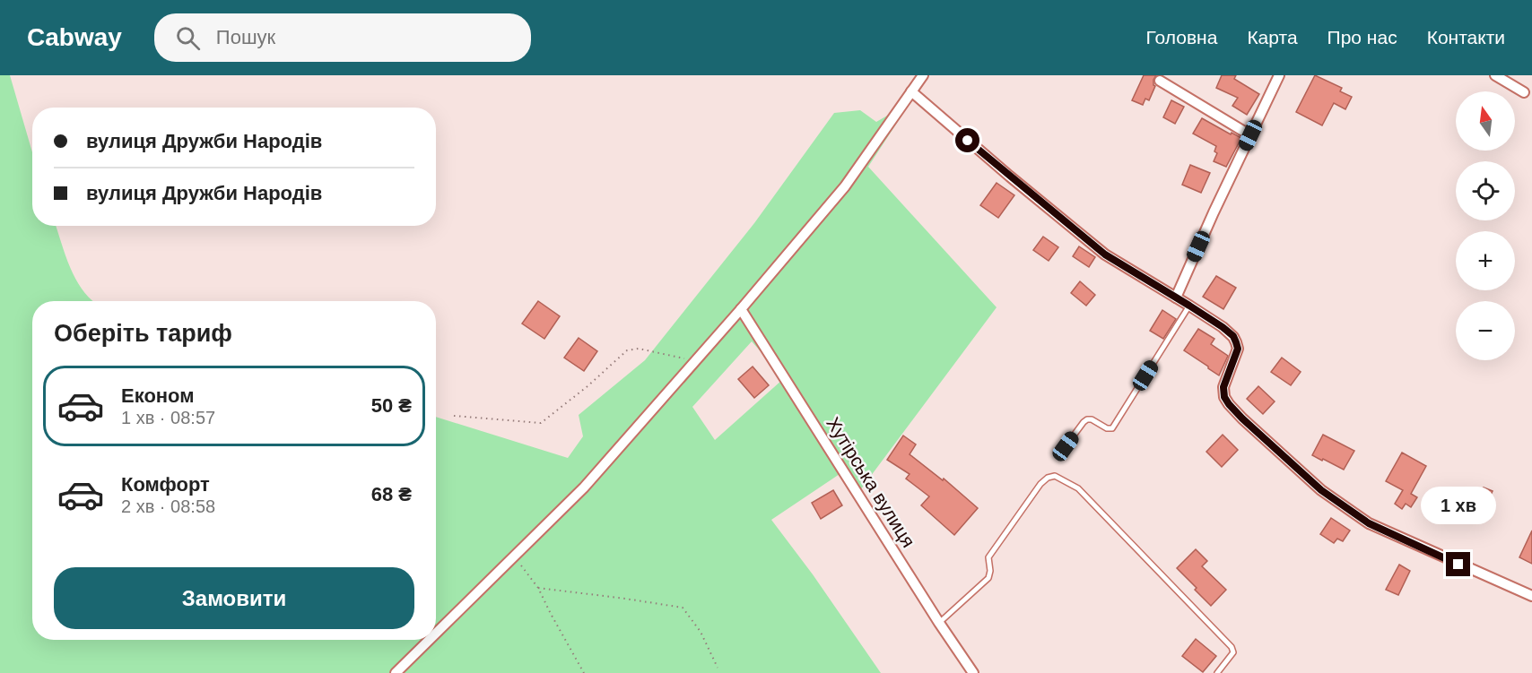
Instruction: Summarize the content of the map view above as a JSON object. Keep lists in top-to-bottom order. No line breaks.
{"streets":{"street":["Хутірська вулиця"]},"north":"top","page":{"header":"Cabway","search":"Пошук","nav":["Головна","Карта","Про нас","Контакти"],"map_buttons":["+","−"],"banner":["вулиця Дружби Народів","вулиця Дружби Народів"],"heading":"Оберіть тариф","list":[{"name":"Економ","note":"1 хв · 08:57","value":"50 ₴"},{"name":"Комфорт","note":"2 хв · 08:58","value":"68 ₴"}],"bubble":"1 хв","buttons":"Замовити"}}
